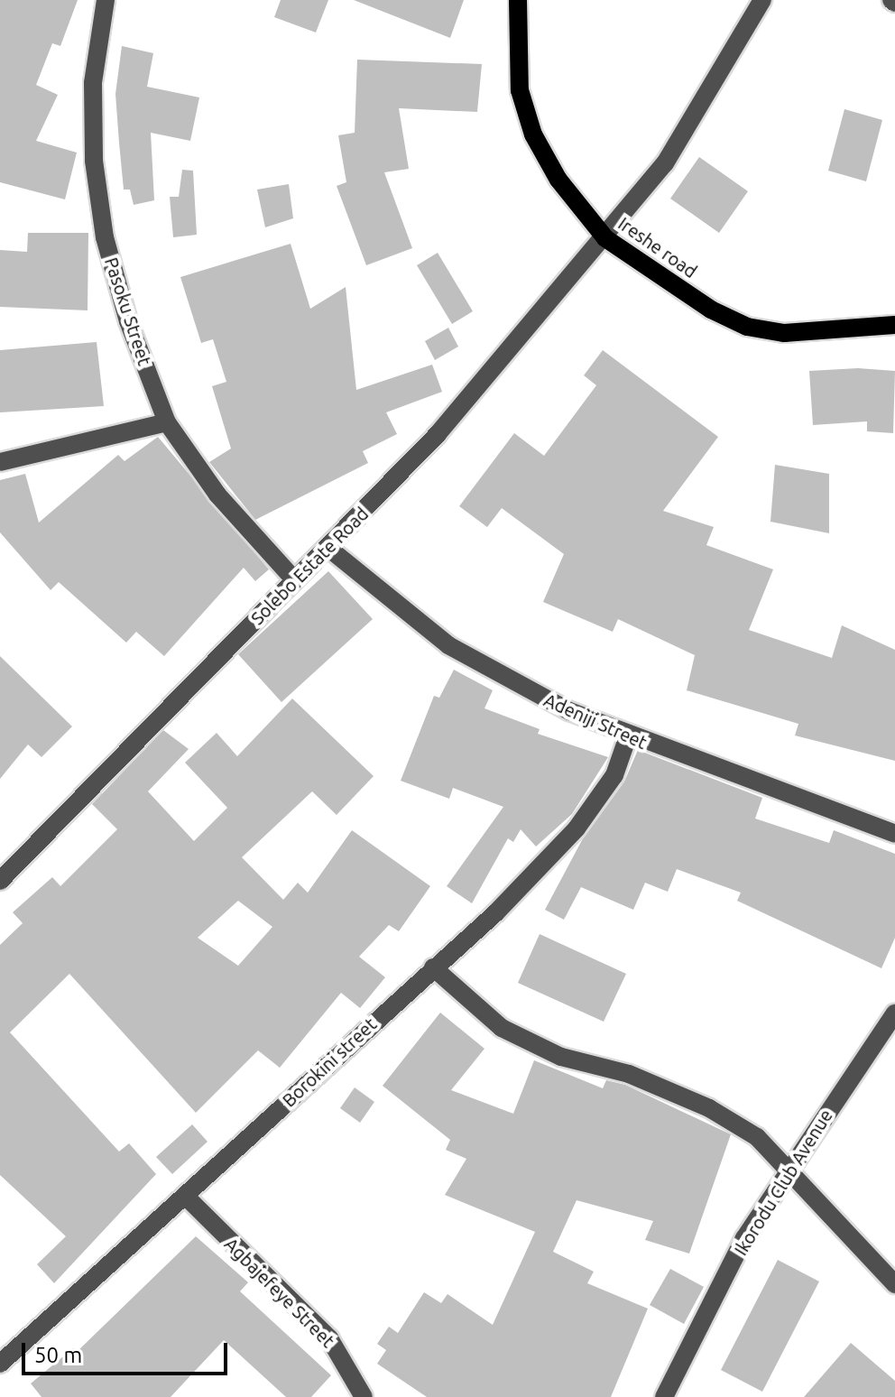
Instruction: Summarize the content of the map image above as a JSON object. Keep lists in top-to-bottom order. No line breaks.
{"streets":{"main road":["Ireshe road"],"street":["Pasoku Street","Solebo Estate Road","Adeniji Street","Borokini street","Ikorodu Club Avenue","Agbajefeye Street"]},"crossings":[["Ireshe road","Solebo Estate Road"],["Pasoku Street","Solebo Estate Road"],["Solebo Estate Road","Adeniji Street"],["Adeniji Street","Borokini street"],["Borokini street","Agbajefeye Street"]],"scale_bar":"50 m"}
